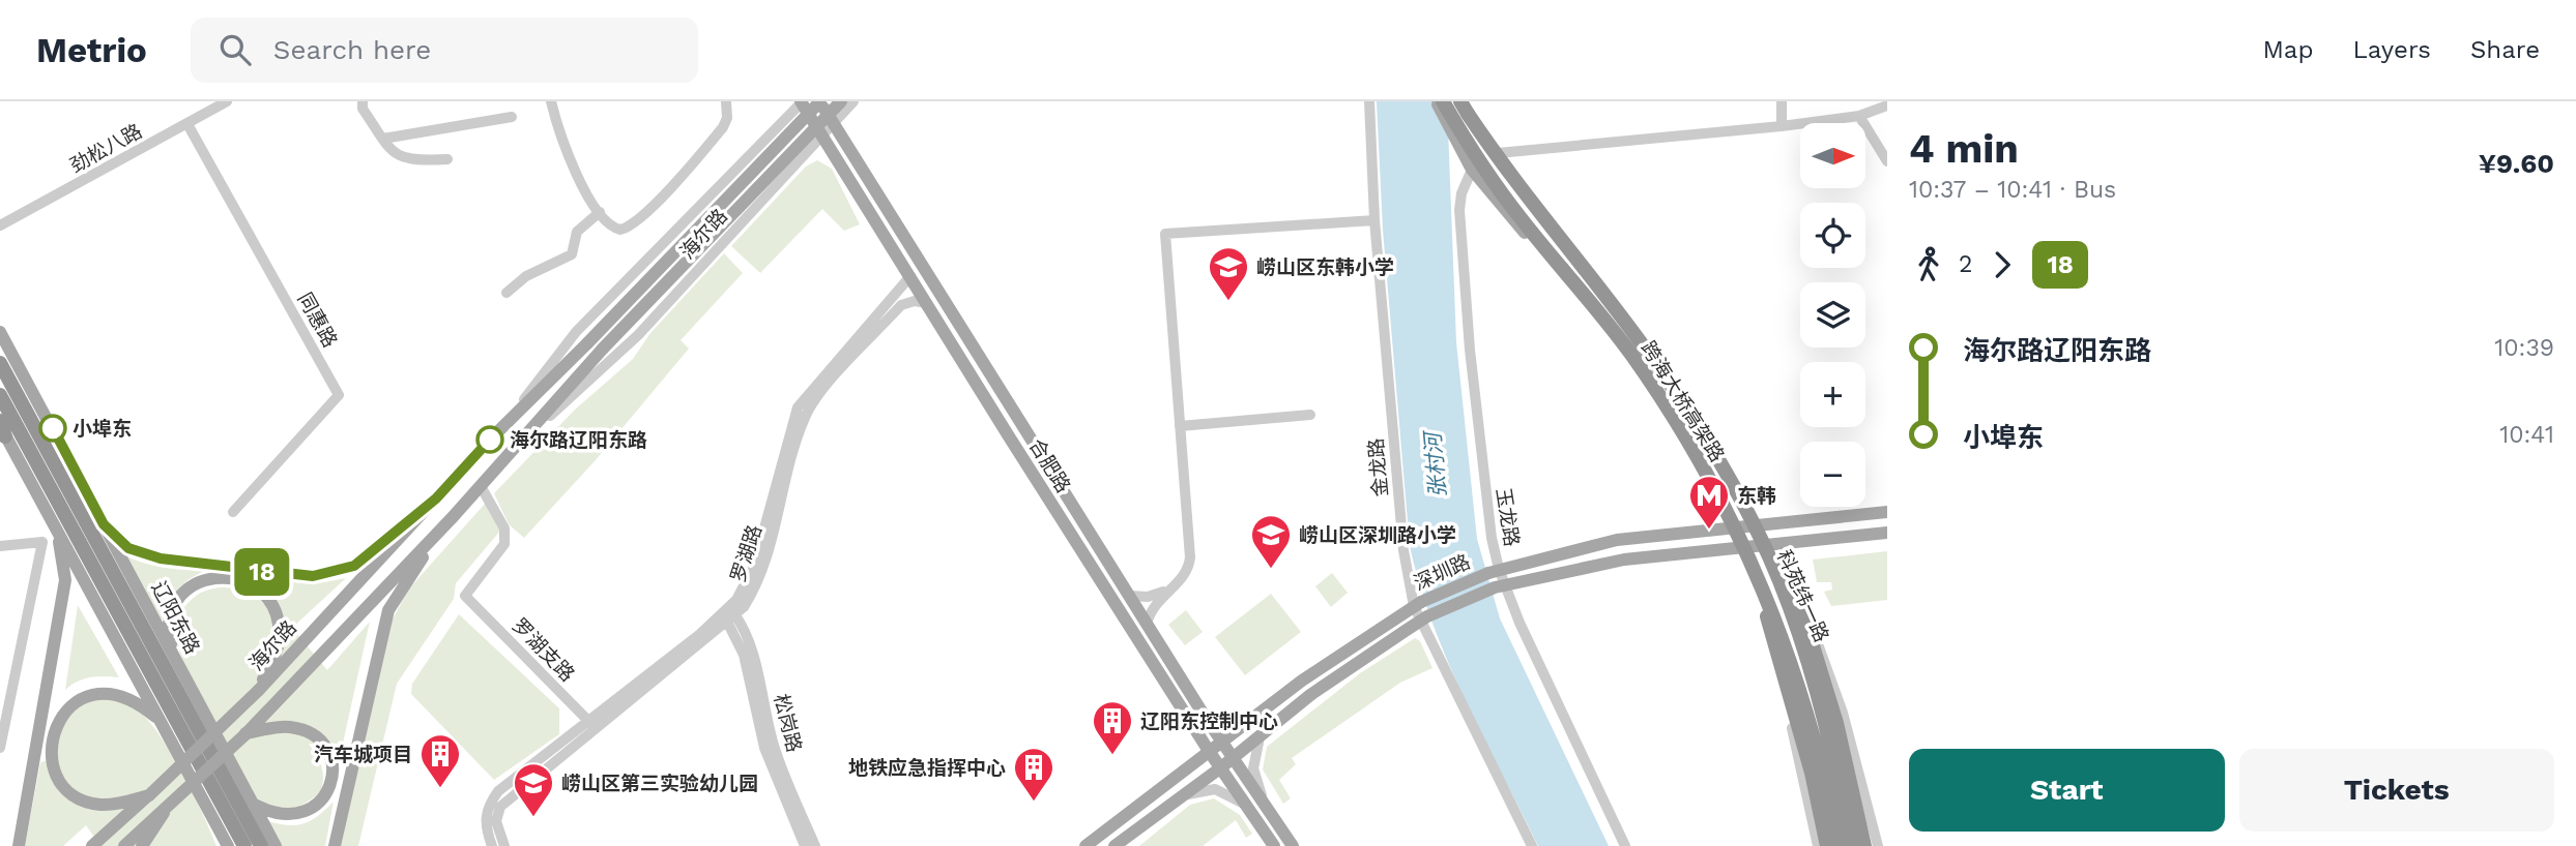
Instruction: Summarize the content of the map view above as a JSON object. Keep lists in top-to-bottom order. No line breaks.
{"streets":{"highway":["跨海大桥高架路","辽阳东路"],"main road":["海尔路","合肥路","深圳路","科苑纬一路"],"street":["劲松八路","同惠路","金龙路","玉龙路","罗湖路","罗湖支路","松岗路"]},"crossings":[["劲松八路","同惠路"],["海尔路","合肥路"],["海尔路","罗湖支路"],["跨海大桥高架路","科苑纬一路"],["合肥路","罗湖路"],["合肥路","深圳路"],["金龙路","深圳路"],["玉龙路","深圳路"],["玉龙路","科苑纬一路"],["罗湖路","松岗路"],["深圳路","科苑纬一路"]],"water":["张村河"],"places":{"school or university":["崂山区东韩小学","崂山区深圳路小学","崂山区第三实验幼儿园"],"other":["小埠东","海尔路辽阳东路"],"metro station":["东韩"],"building":["辽阳东控制中心","汽车城项目","地铁应急指挥中心"]},"lines":["bus line 18"],"north":"right","page":{"header":"Metrio","search":"Search here","nav":["Map","Layers","Share"],"on_map":"18","heading":["4 min","10:37 – 10:41 · Bus","¥9.60"],"map_buttons":["+","−"],"legs":["2","18"],"list":[{"name":"海尔路辽阳东路","value":"10:39"},{"name":"小埠东","value":"10:41"}],"buttons":["Start","Tickets"]}}
